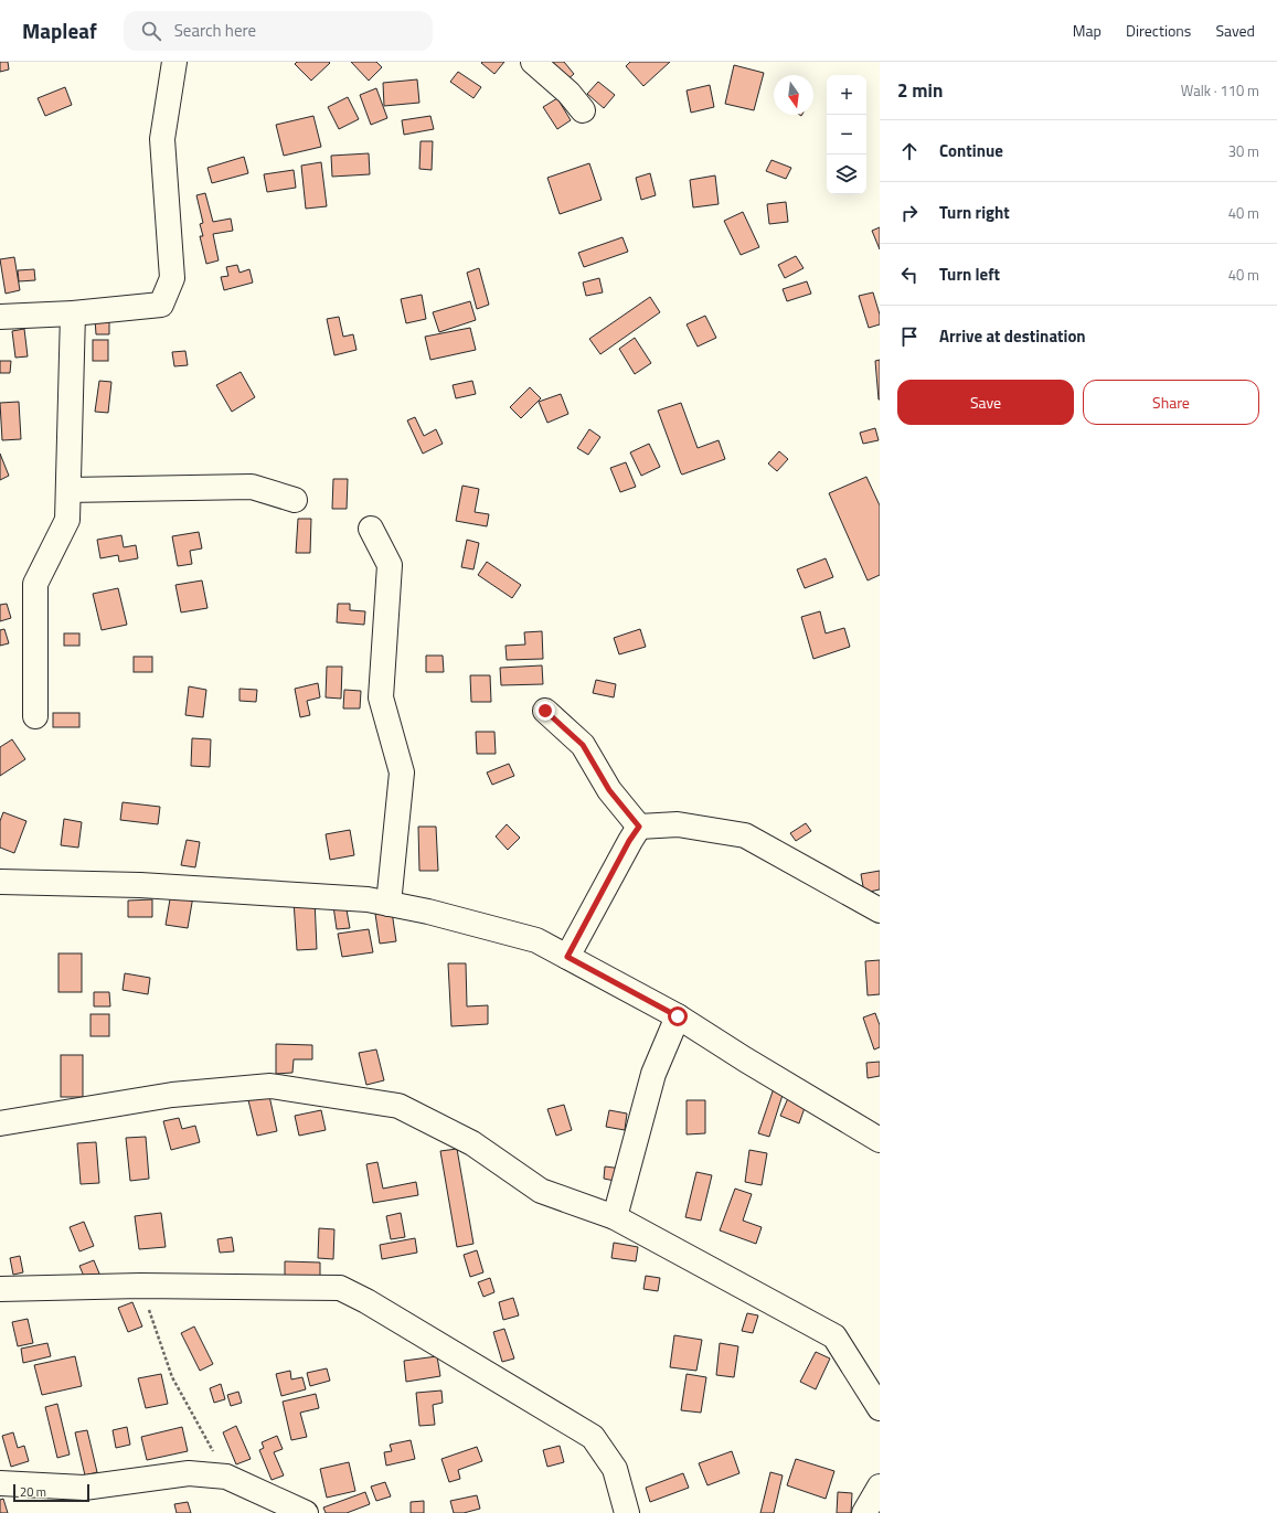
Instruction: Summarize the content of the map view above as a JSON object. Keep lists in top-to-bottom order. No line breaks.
{"scale_bar":"20 m","north":"bottom","page":{"header":"Mapleaf","search":"Search here","nav":["Map","Directions","Saved"],"heading":["2 min","Walk · 110 m"],"map_buttons":["+","−"],"list":[["Continue","30 m"],["Turn right","40 m"],["Turn left","40 m"],"Arrive at destination"],"buttons":["Save","Share"],"scale":"20 m"}}
